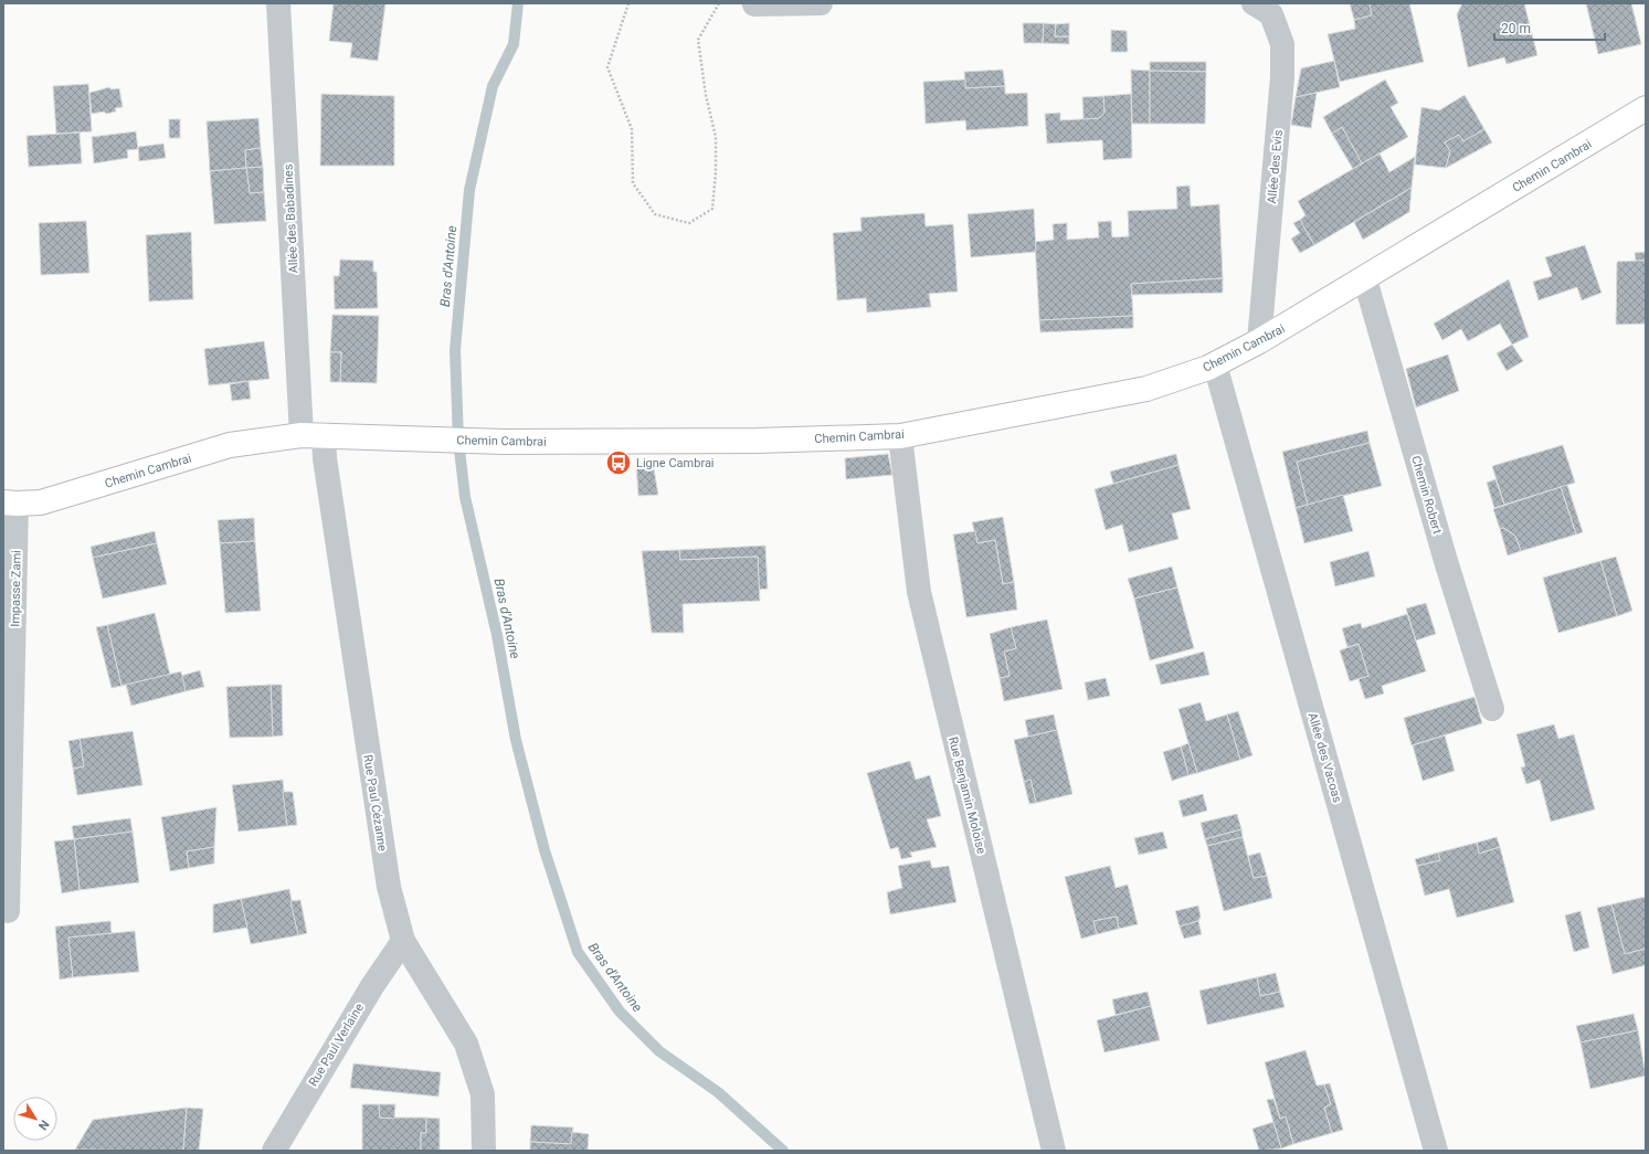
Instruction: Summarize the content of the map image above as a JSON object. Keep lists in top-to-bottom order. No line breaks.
{"streets":{"street":["Chemin Cambrai","Allée des Evis","Allée des Babadines","Chemin Robert","Impasse Zami","Allée des Vacoas","Rue Benjamin Moloise","Rue Paul Cézanne","Rue Paul Verlaine"]},"crossings":[["Chemin Cambrai","Allée des Evis"],["Chemin Cambrai","Allée des Babadines"],["Chemin Cambrai","Chemin Robert"],["Chemin Cambrai","Impasse Zami"],["Chemin Cambrai","Allée des Vacoas"],["Chemin Cambrai","Rue Benjamin Moloise"],["Chemin Cambrai","Rue Paul Cézanne"],["Allée des Babadines","Rue Paul Cézanne"],["Rue Paul Cézanne","Rue Paul Verlaine"]],"water":["Bras d'Antoine"],"places":{"bus stop":["Ligne Cambrai"]},"scale_bar":"20 m","north":"bottom right"}
